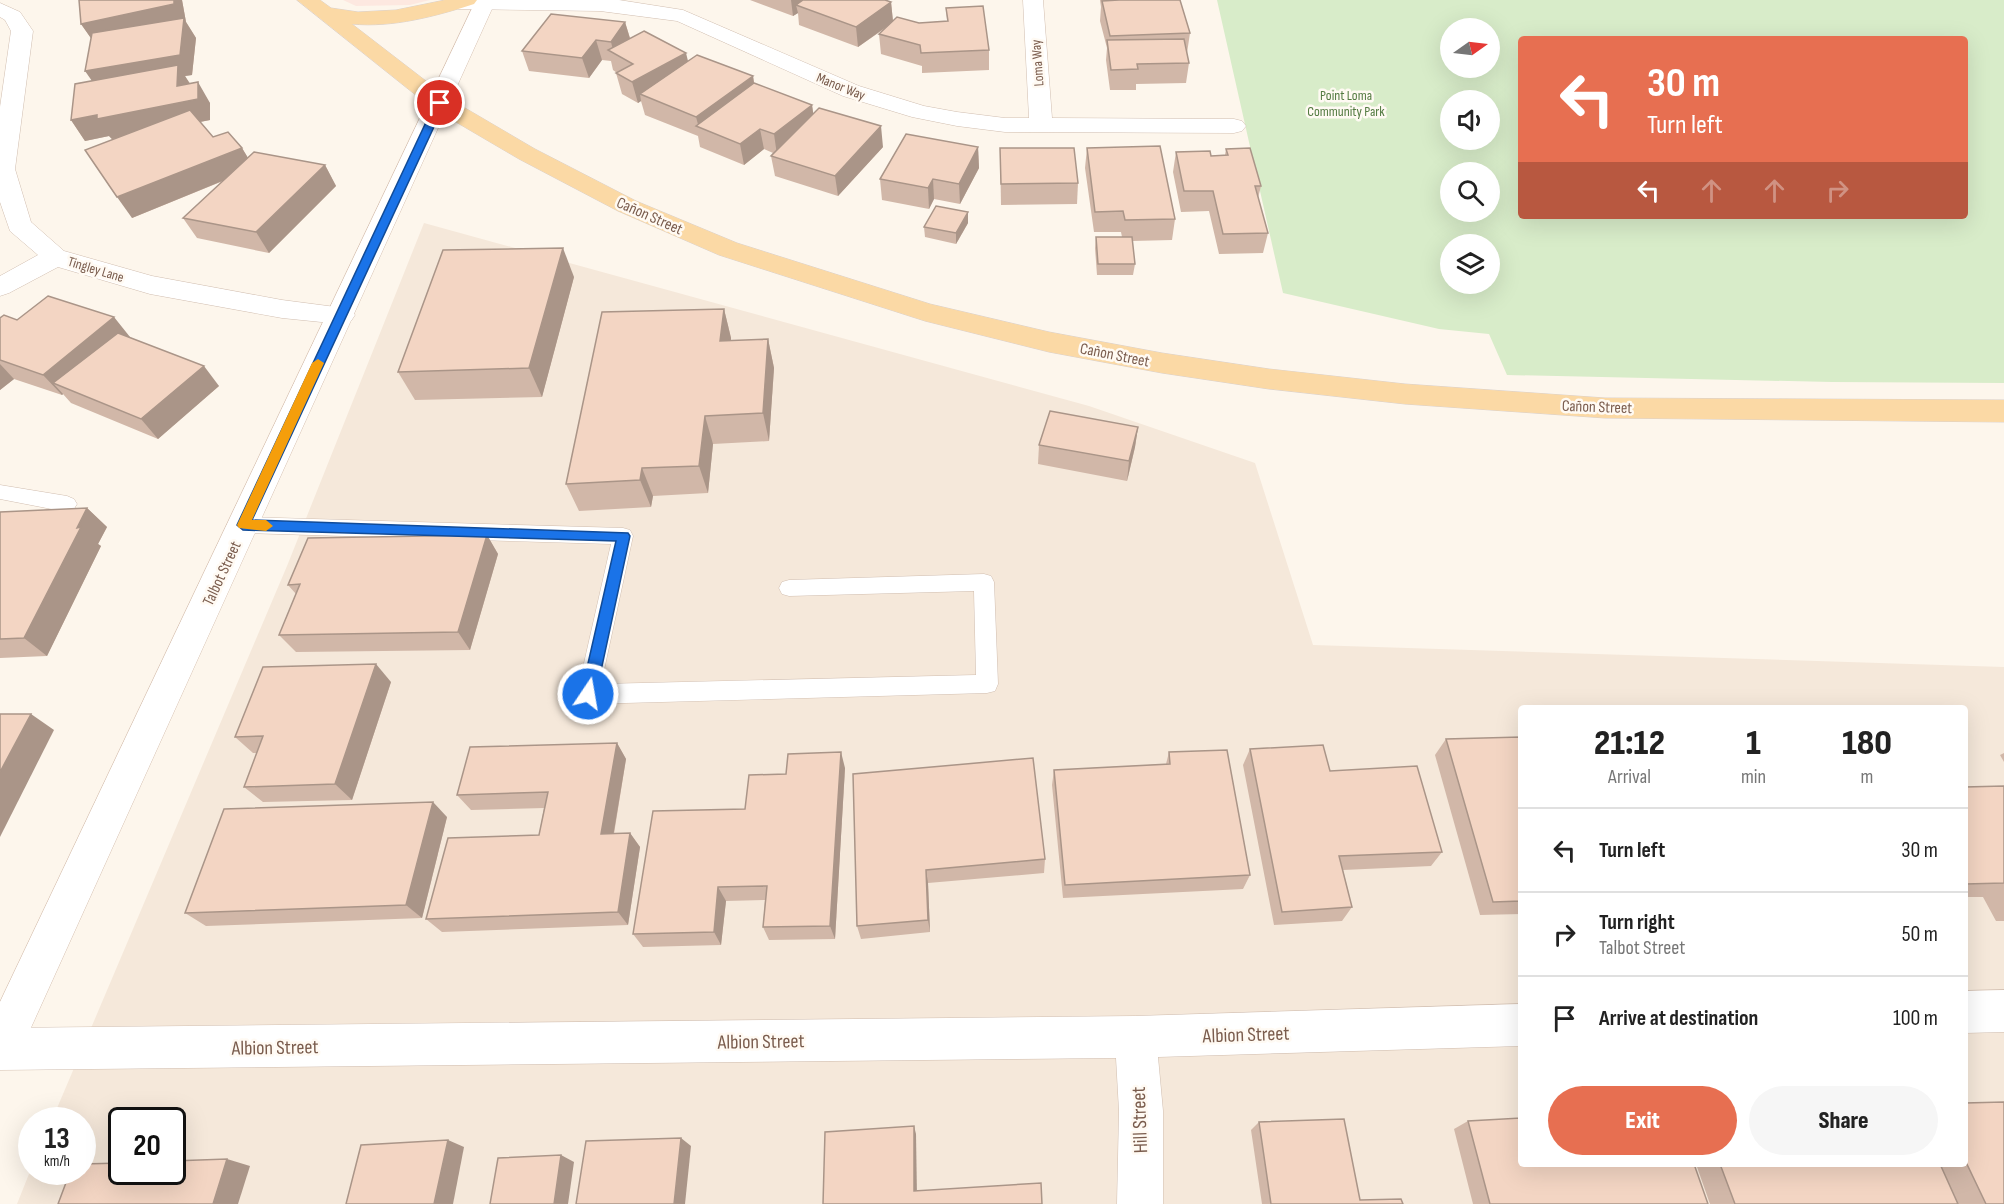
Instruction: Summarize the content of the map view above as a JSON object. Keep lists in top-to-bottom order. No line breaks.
{"streets":{"main road":["Cañon Street"],"street":["Loma Way","Manor Way","Tingley Lane","Talbot Street","Albion Street","Hill Street"]},"crossings":[["Loma Way","Manor Way"],["Manor Way","Talbot Street"],["Cañon Street","Talbot Street"],["Tingley Lane","Talbot Street"],["Talbot Street","Albion Street"],["Albion Street","Hill Street"]],"parks":["Point Loma Community Park"],"north":"right","page":{"turn":["30 m","Turn left"],"eta":["21:12","Arrival","1","min","180","m"],"list":[{"name":"Turn left","value":"30 m"},{"name":"Turn right","note":"Talbot Street","value":"50 m"},{"name":"Arrive at destination","value":"100 m"}],"buttons":["Exit","Share"],"speed":"13 km/h","limit":"20"}}
